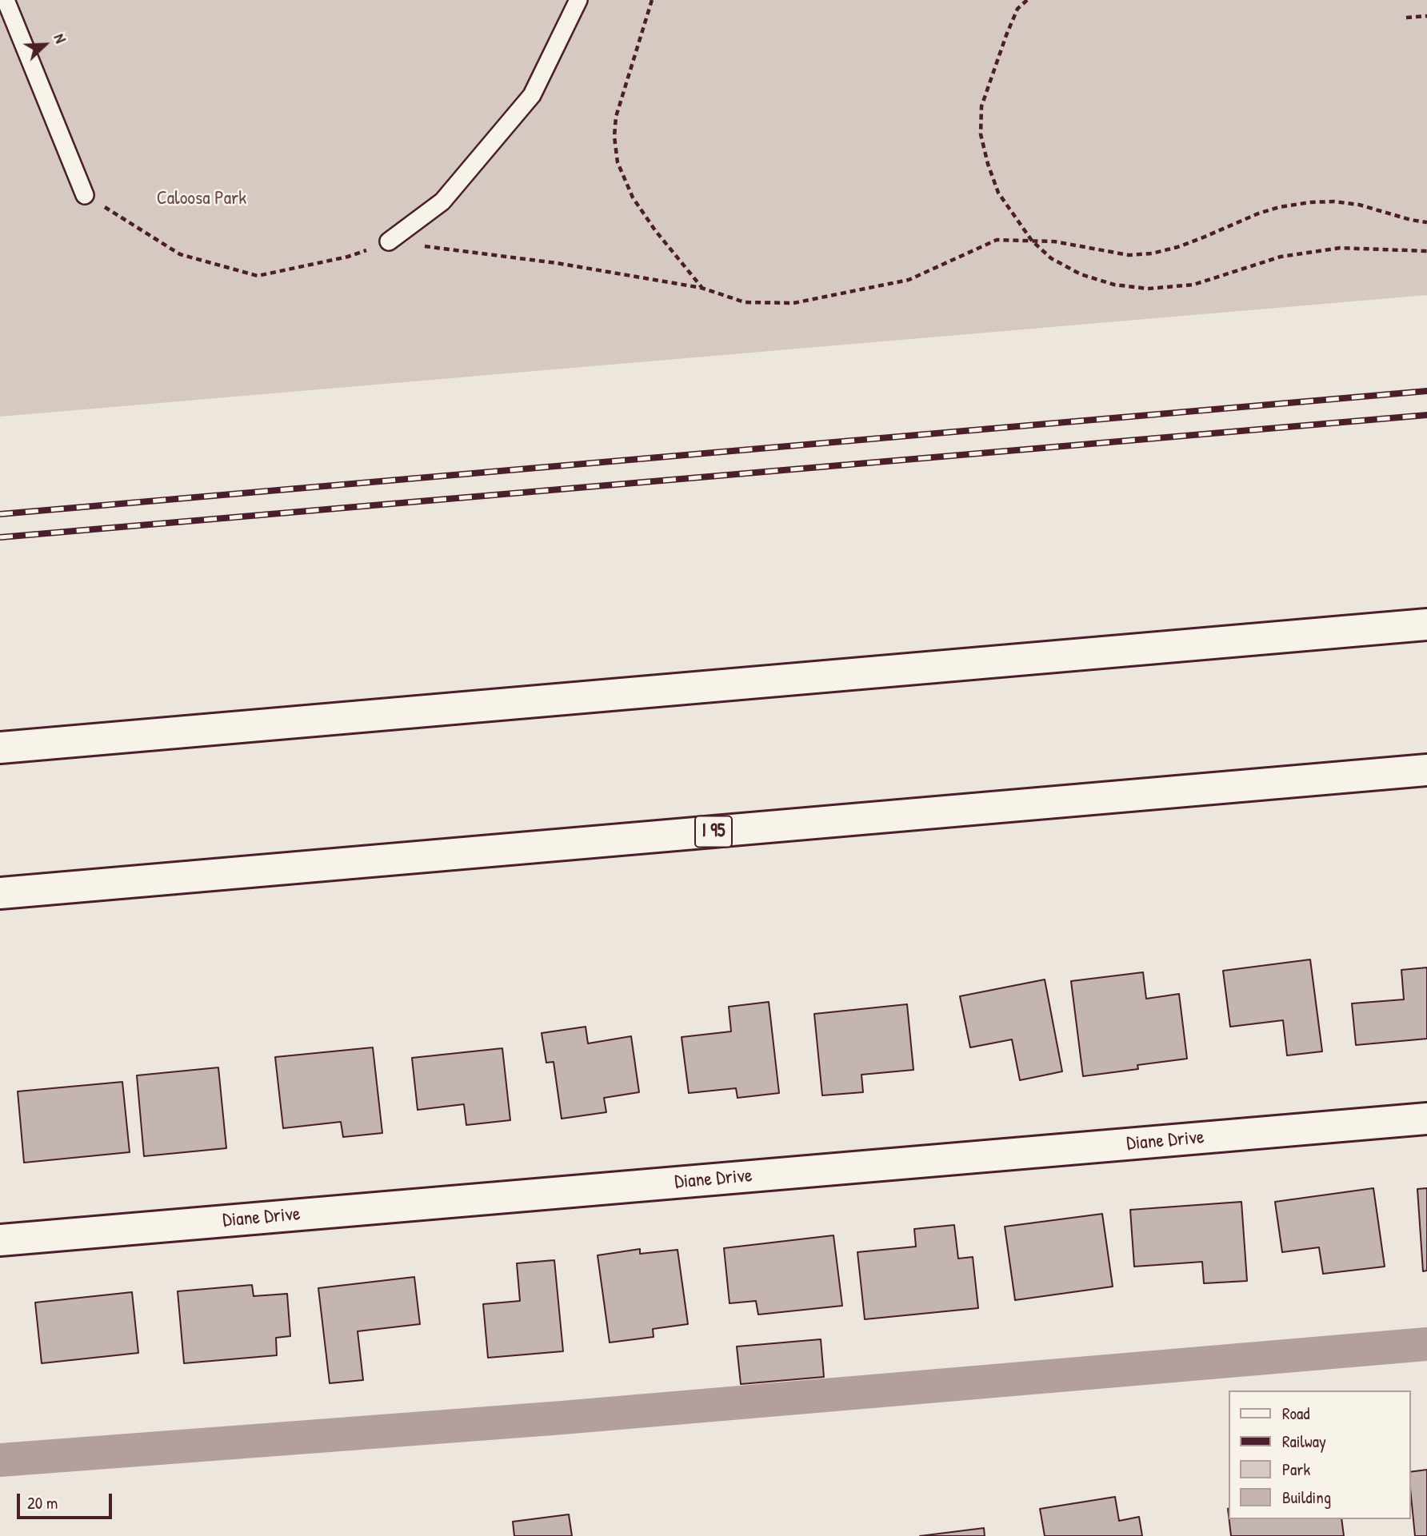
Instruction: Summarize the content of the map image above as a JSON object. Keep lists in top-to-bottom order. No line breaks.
{"streets":{"main road":["I 95","Diane Drive"]},"parks":["Caloosa Park"],"legend":["Road","Railway","Park","Building"],"scale_bar":"20 m","north":"top right"}
